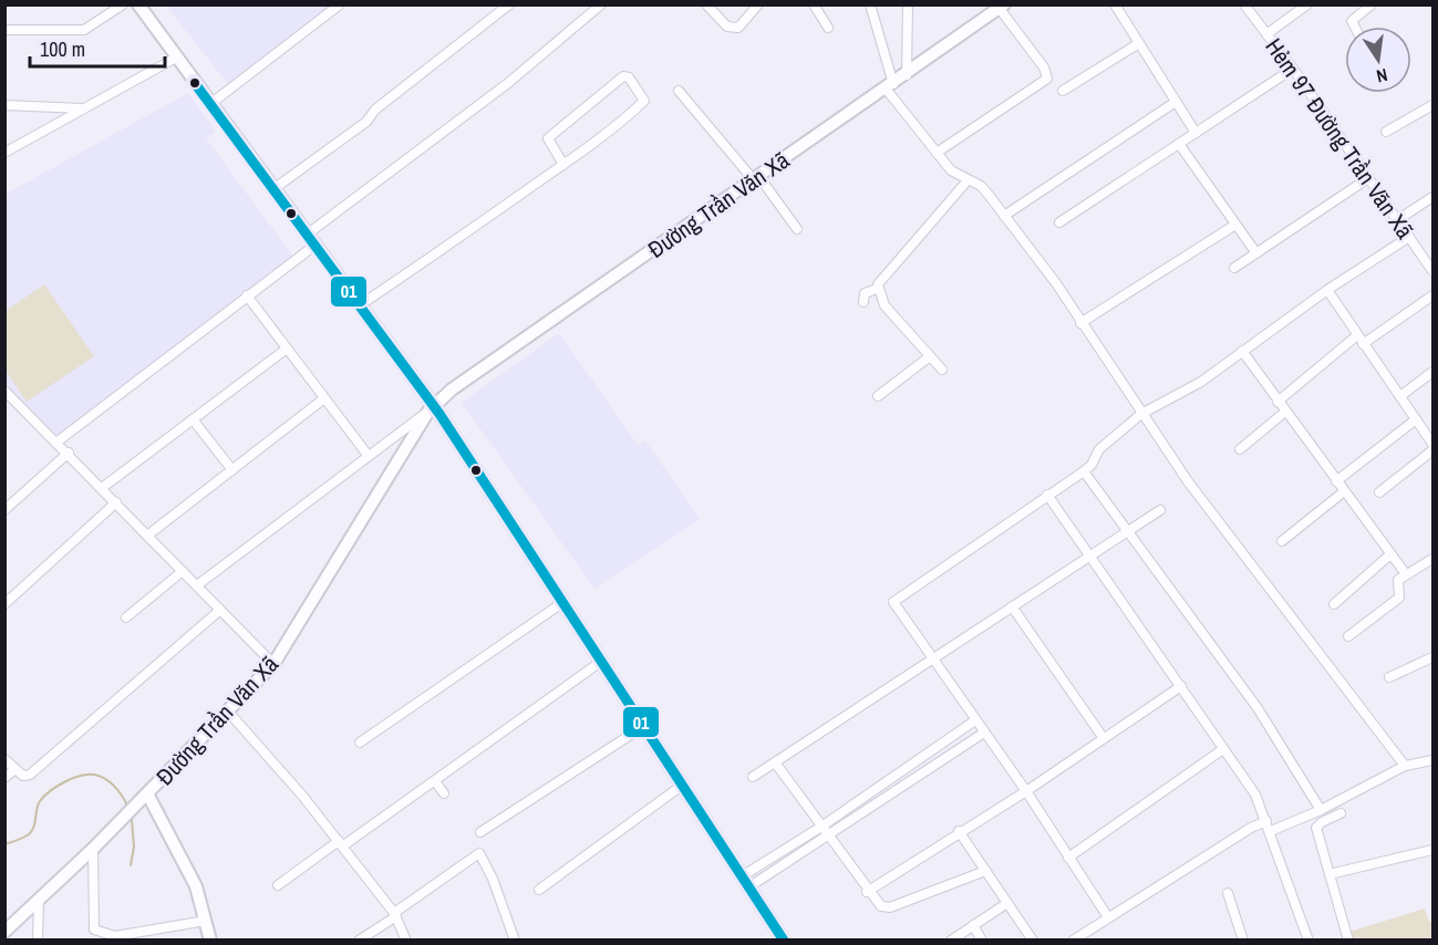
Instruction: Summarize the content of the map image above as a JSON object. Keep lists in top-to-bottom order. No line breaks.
{"streets":{"street":["Hẻm 97 Đường Trần Văn Xã","Đường Trần Văn Xã"]},"lines":["transit line 01"],"scale_bar":"100 m","north":"bottom"}
